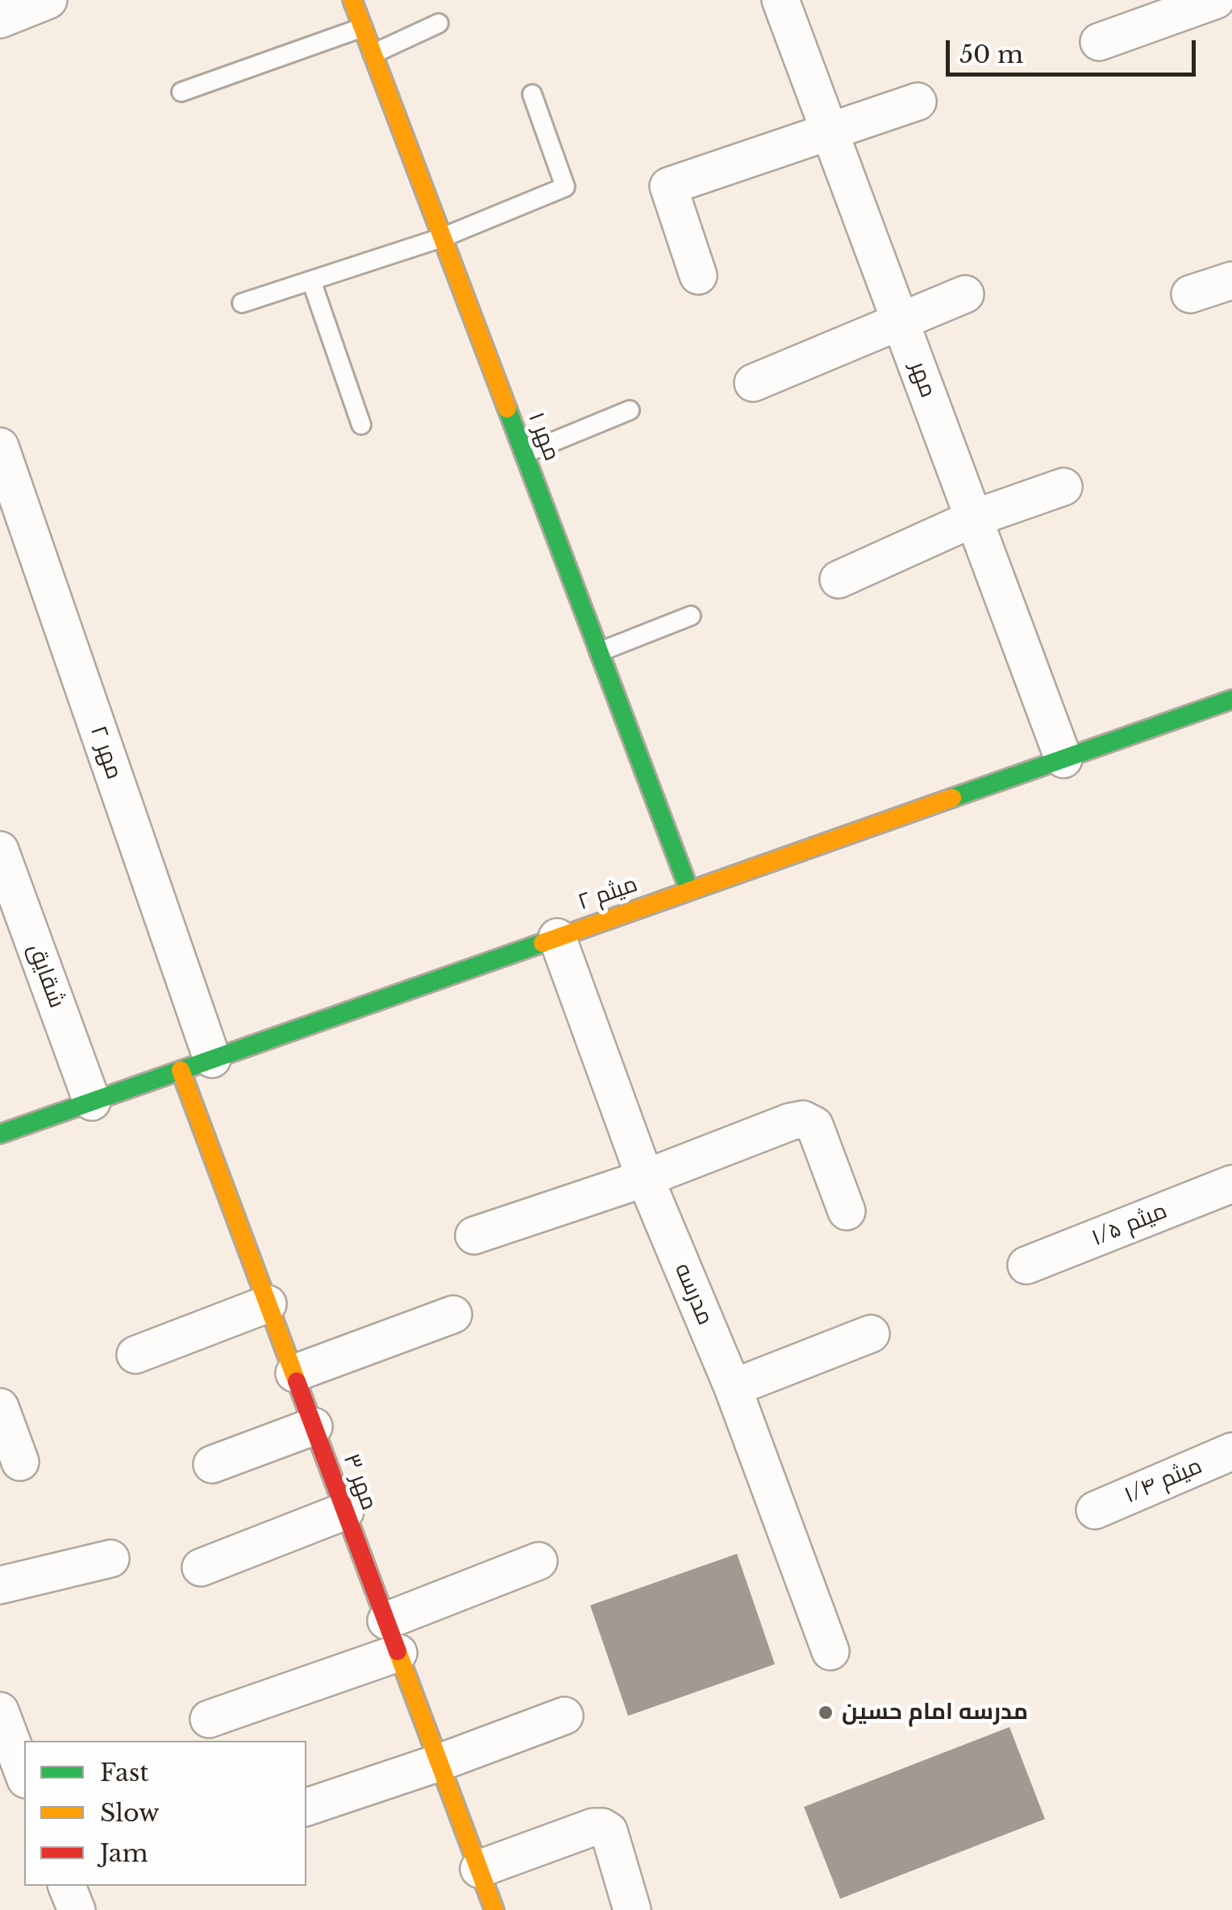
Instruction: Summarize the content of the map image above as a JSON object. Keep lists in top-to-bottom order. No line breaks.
{"streets":{"street":["مهر","مهر ۱","مهر ۲","میثم ۲","شقایق","میثم ۱/۵","مدرسه","میثم ۱/۴","مهر ۳"]},"crossings":[["مهر","میثم ۲"],["مهر ۱","میثم ۲"],["مهر ۲","میثم ۲"],["مهر ۲","مهر ۳"],["میثم ۲","شقایق"],["میثم ۲","مدرسه"],["میثم ۲","مهر ۳"]],"places":["مدرسه امام حسین"],"legend":["Fast","Slow","Jam"],"scale_bar":"50 m"}
